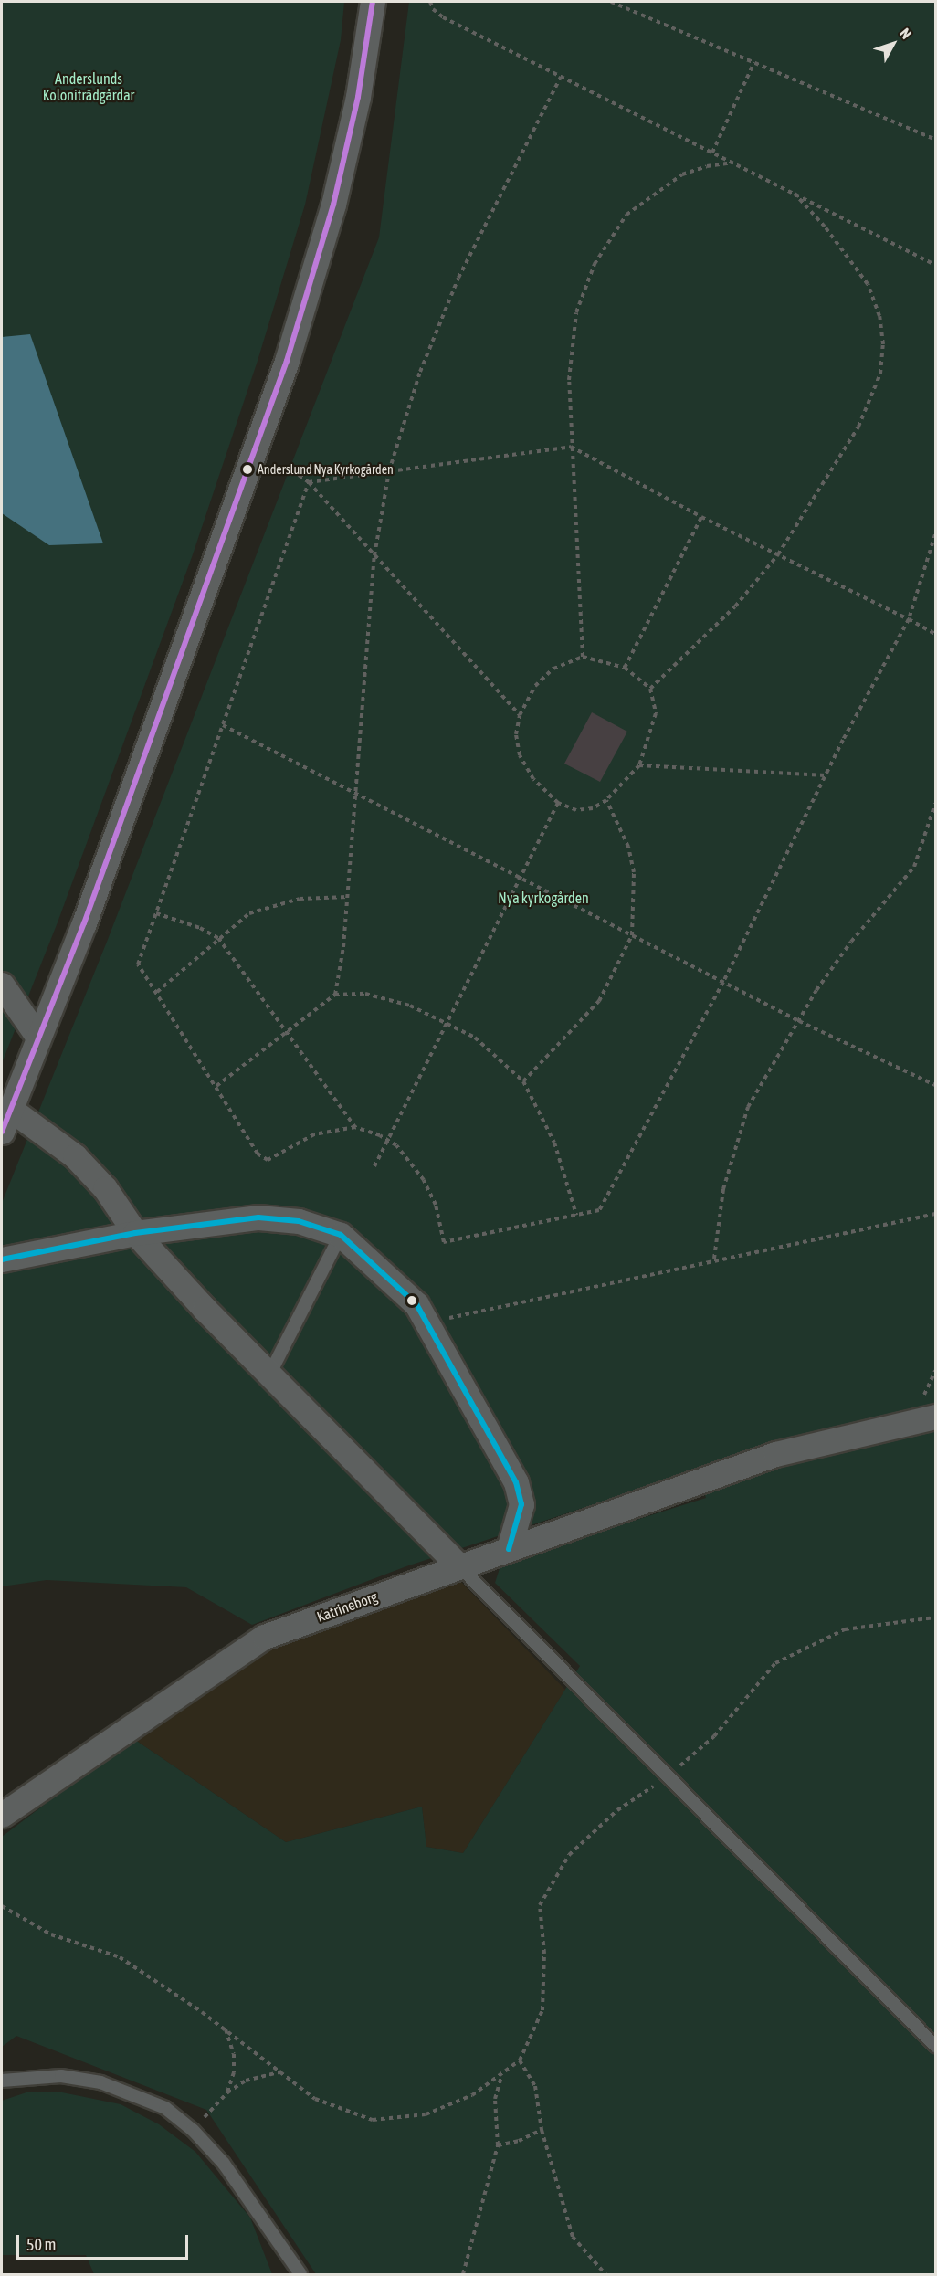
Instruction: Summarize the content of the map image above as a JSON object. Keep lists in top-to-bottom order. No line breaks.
{"streets":{"street":["Katrineborg"]},"parks":["Anderslunds Koloniträdgårdar","Nya kyrkogården"],"places":["Anderslund Nya Kyrkogården"],"scale_bar":"50 m","north":"top right"}
